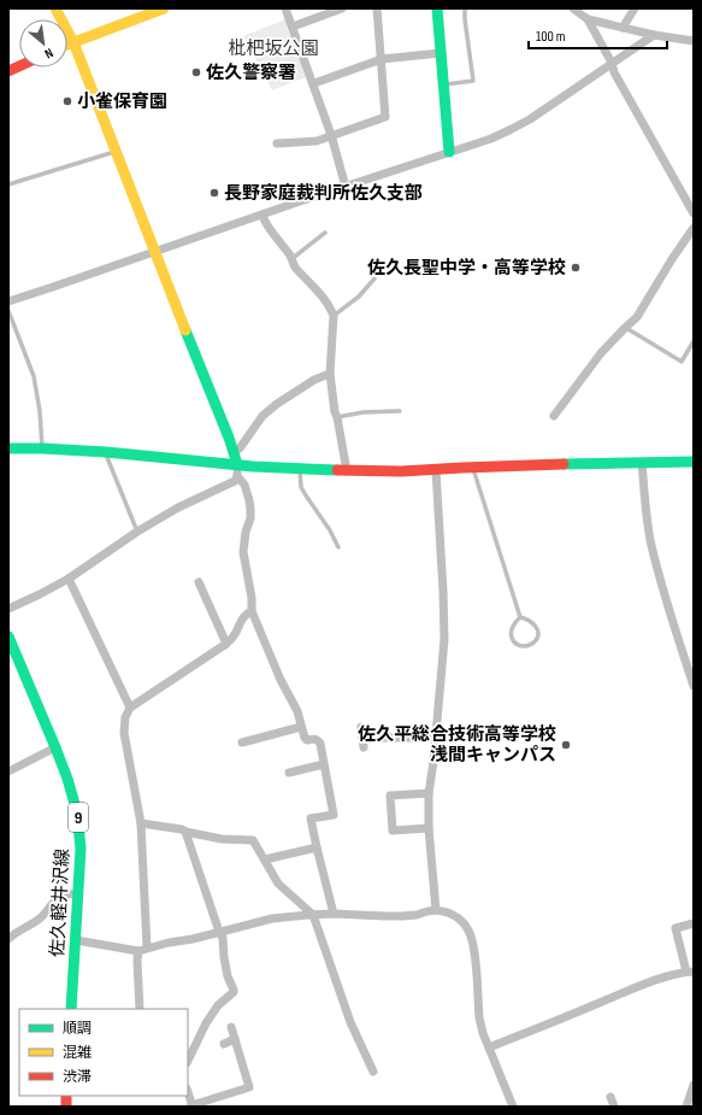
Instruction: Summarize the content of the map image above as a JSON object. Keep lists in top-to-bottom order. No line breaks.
{"streets":{"street":["9","佐久軽井沢線"]},"parks":["枇杷坂公園"],"places":["佐久警察署","小雀保育園","長野家庭裁判所佐久支部","佐久長聖中学・高等学校","佐久平総合技術高等学校 浅間キャンパス"],"legend":["順調","混雑","渋滞"],"scale_bar":"100 m","north":"bottom right"}
